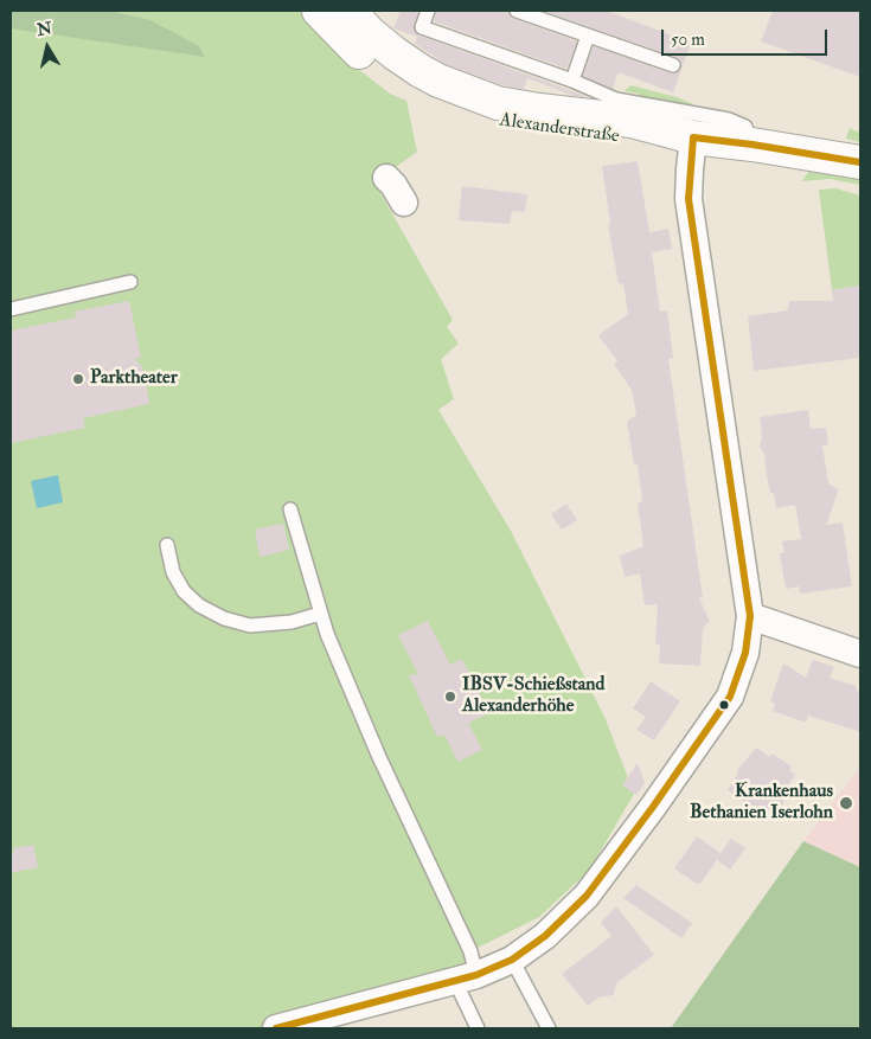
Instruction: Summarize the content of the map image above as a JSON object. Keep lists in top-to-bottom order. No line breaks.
{"streets":{"street":["Alexanderstraße"]},"places":["Parktheater","IBSV-Schießstand Alexanderhöhe","Krankenhaus Bethanien Iserlohn"],"scale_bar":"50 m","north":"top"}
